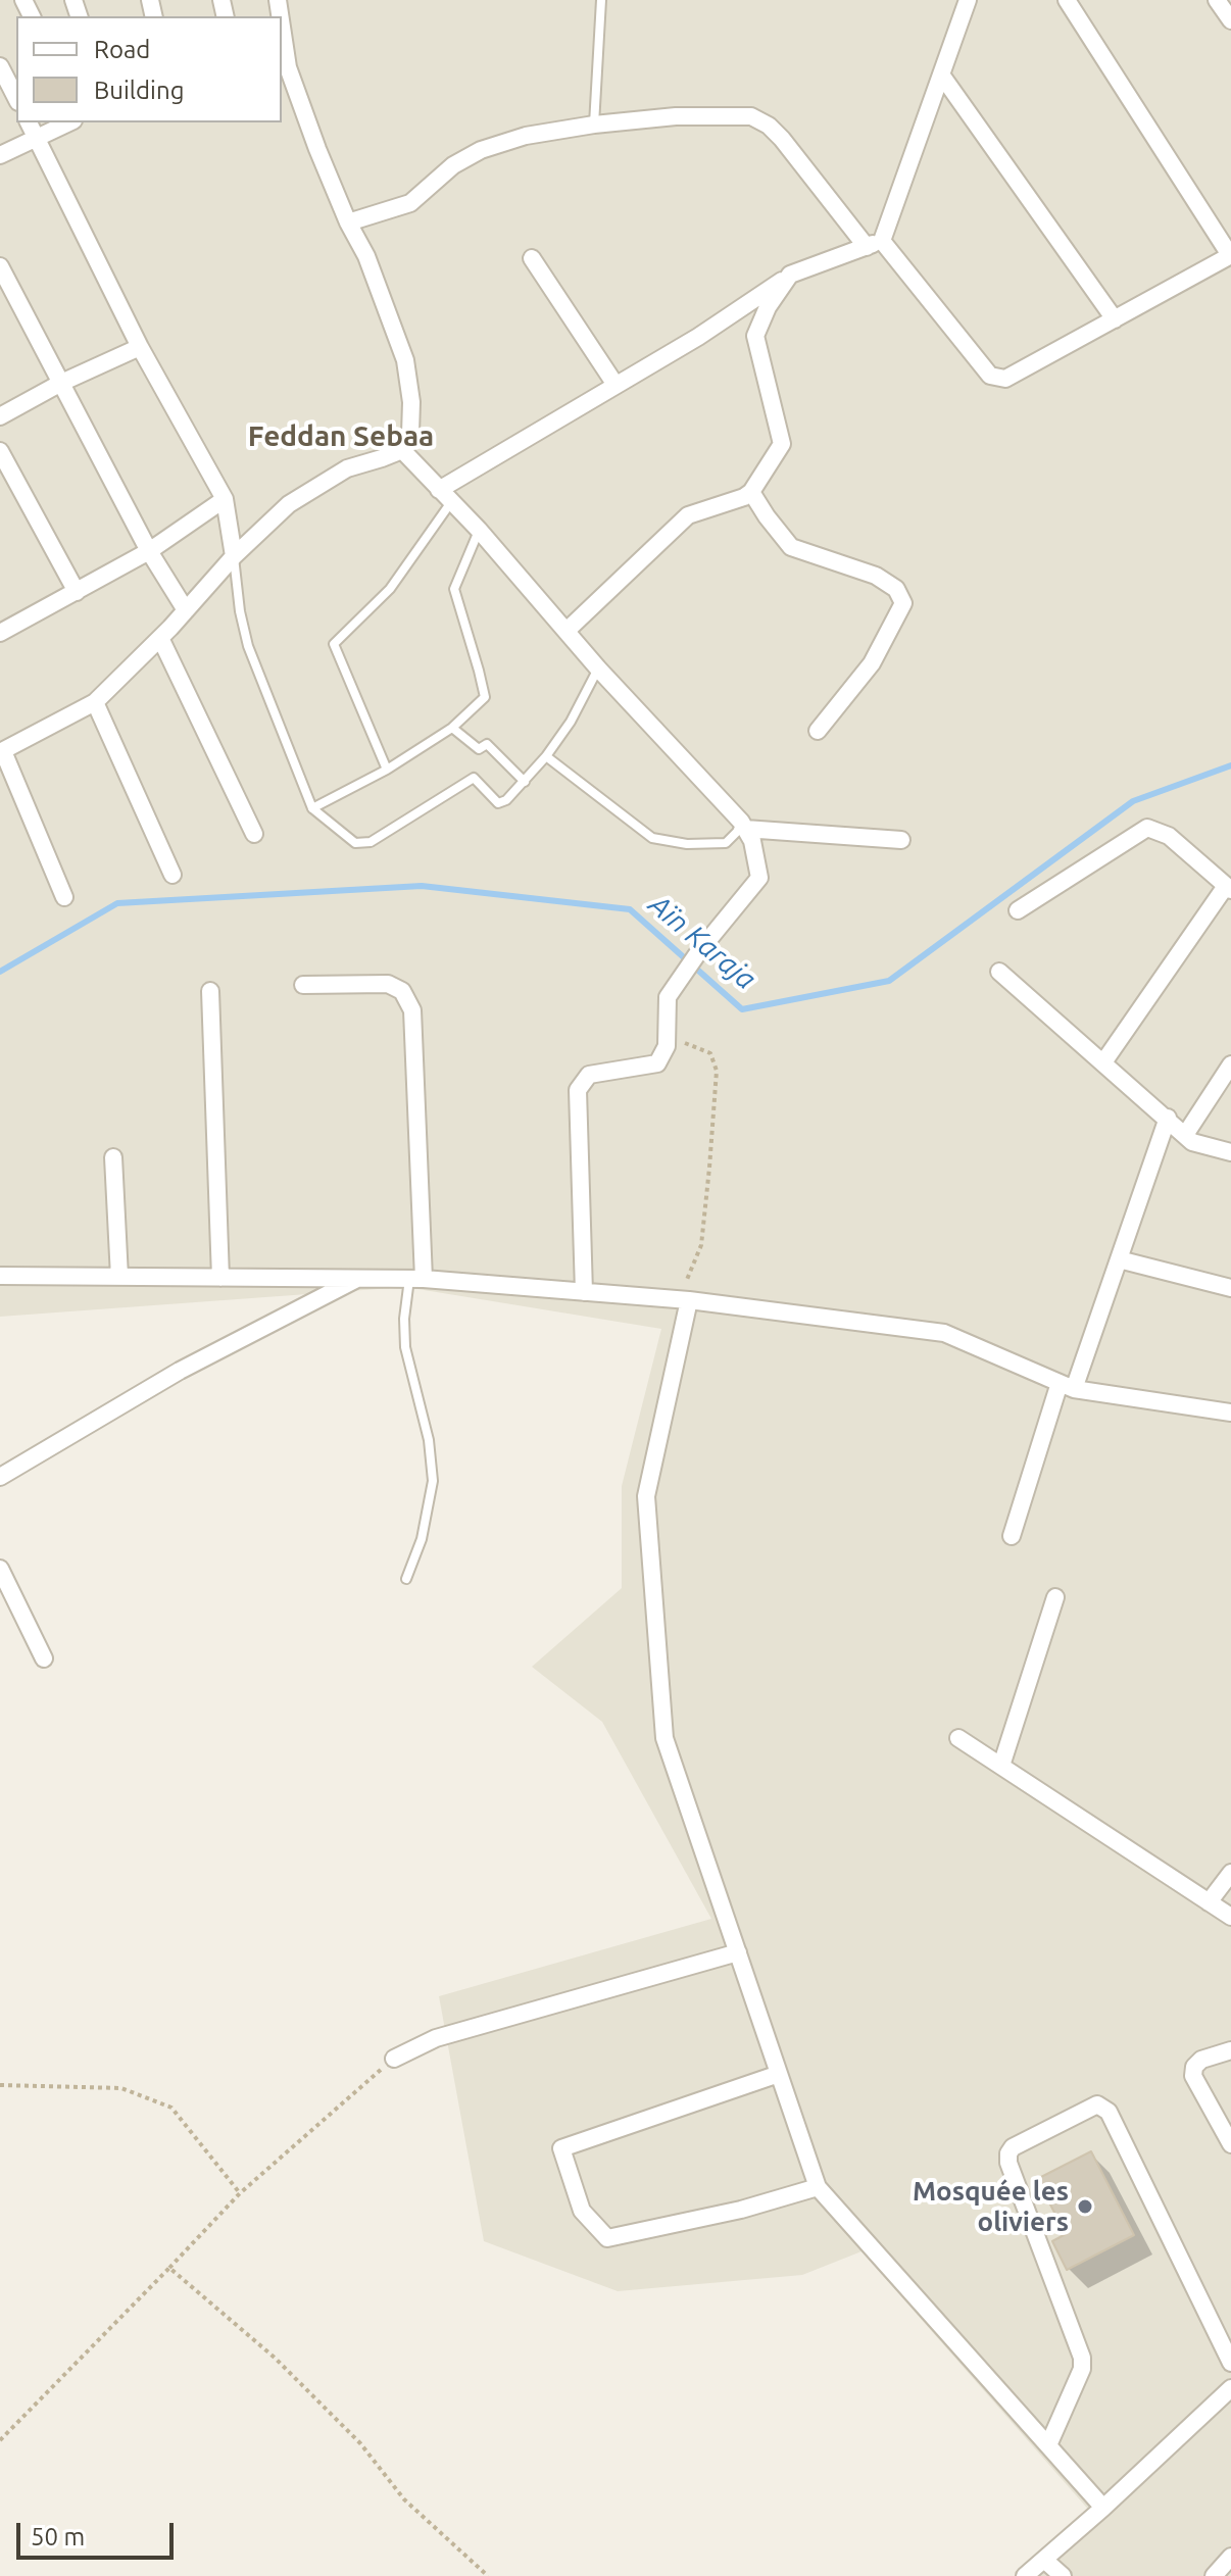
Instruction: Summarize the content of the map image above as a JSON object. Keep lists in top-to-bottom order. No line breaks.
{"districts":["Feddan Sebaa"],"water":["Aïn Karaja"],"places":["Mosquée les oliviers"],"legend":["Road","Building"],"scale_bar":"50 m"}
